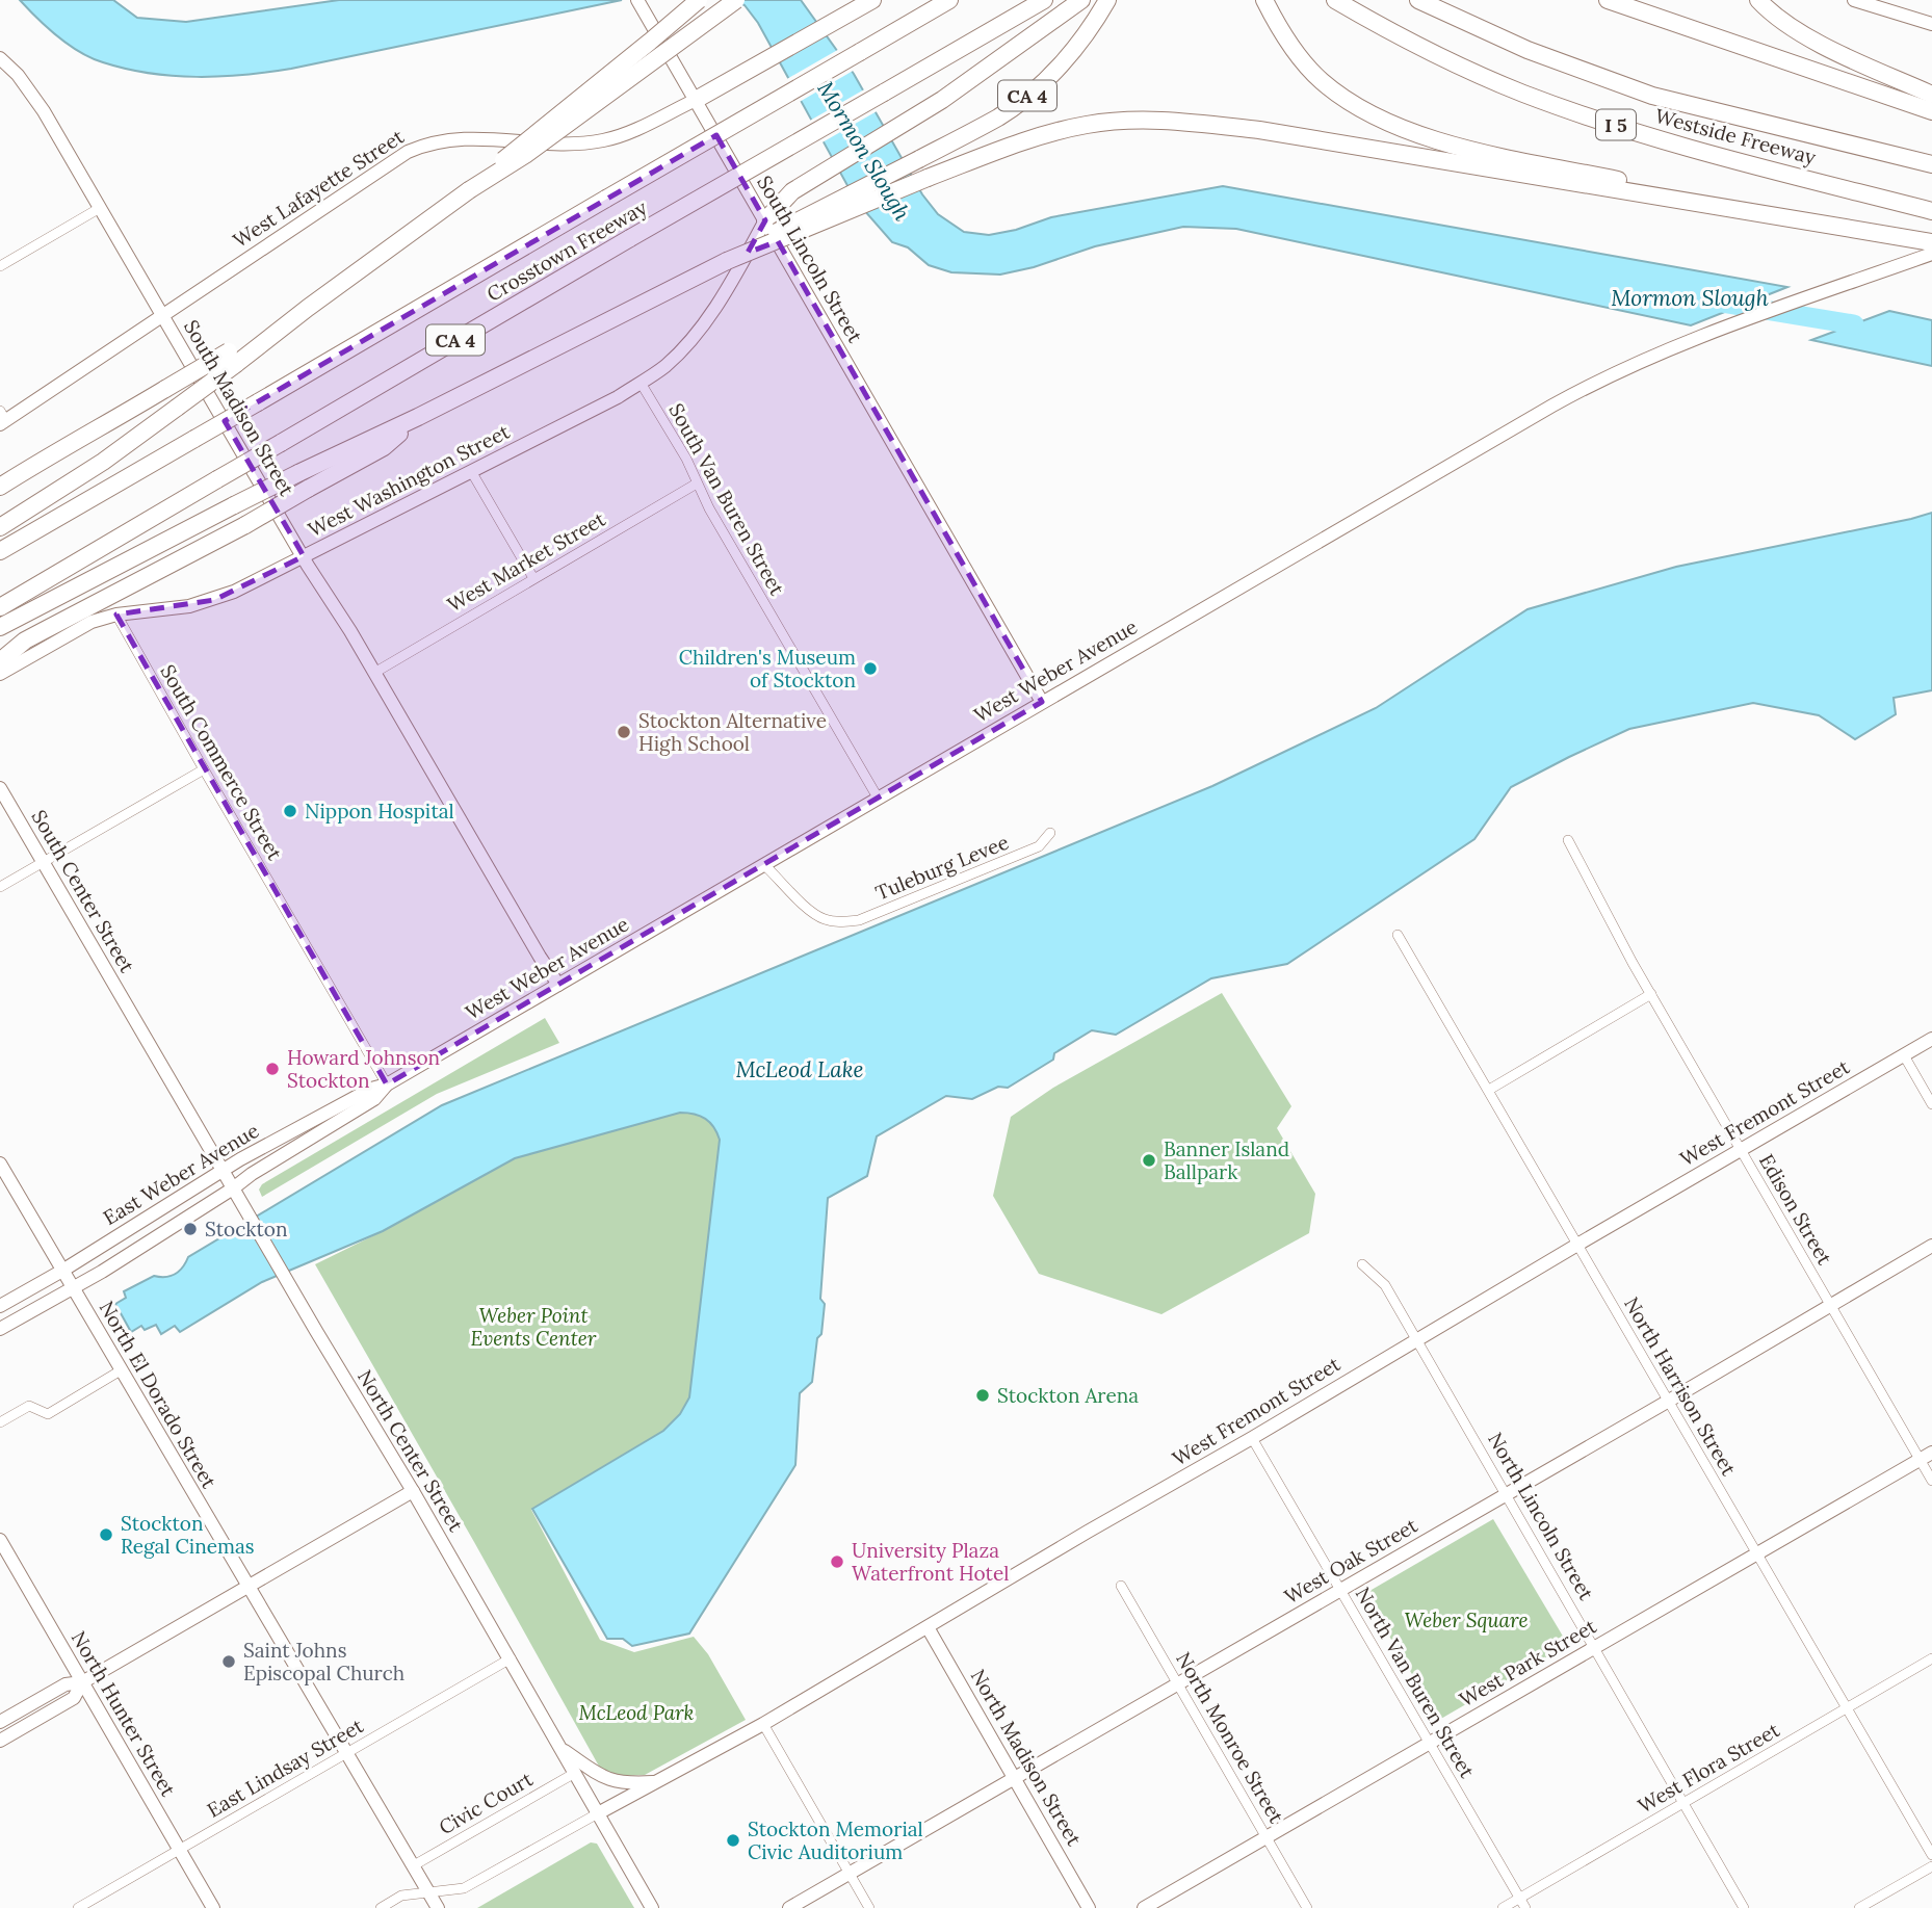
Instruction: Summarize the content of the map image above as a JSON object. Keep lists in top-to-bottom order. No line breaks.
{"streets":{"highway":["CA 4","I 5","Westside Freeway","Crosstown Freeway"],"street":["West Lafayette Street","South Lincoln Street","South Madison Street","West Washington Street","South Van Buren Street","West Market Street","West Weber Avenue","South Commerce Street","Tuleburg Levee","South Center Street","West Fremont Street","East Weber Avenue","Edison Street","North Harrison Street","North El Dorado Street","North Center Street","North Lincoln Street","West Oak Street","West Park Street","North Van Buren Street","North Hunter Street","North Monroe Street","North Madison Street","East Lindsay Street","West Flora Street","Civic Court"]},"crossings":[["West Lafayette Street","South Lincoln Street"],["West Lafayette Street","South Madison Street"],["South Lincoln Street","West Washington Street"],["South Lincoln Street","West Weber Avenue"],["South Madison Street","West Washington Street"],["South Madison Street","West Market Street"],["South Madison Street","West Weber Avenue"],["West Washington Street","South Van Buren Street"],["West Washington Street","South Commerce Street"],["South Van Buren Street","West Market Street"],["South Van Buren Street","West Weber Avenue"],["West Weber Avenue","South Commerce Street"],["West Weber Avenue","Tuleburg Levee"],["West Weber Avenue","East Weber Avenue"],["West Weber Avenue","North Center Street"],["South Commerce Street","East Weber Avenue"],["South Center Street","North Center Street"],["West Fremont Street","Edison Street"],["West Fremont Street","North Harrison Street"],["West Fremont Street","North Center Street"],["West Fremont Street","North Lincoln Street"],["West Fremont Street","North Van Buren Street"],["West Fremont Street","North Madison Street"],["East Weber Avenue","North El Dorado Street"],["East Weber Avenue","North Center Street"],["Edison Street","West Oak Street"],["Edison Street","West Park Street"],["North Harrison Street","West Oak Street"],["North Harrison Street","West Park Street"],["North Harrison Street","West Flora Street"],["North El Dorado Street","East Lindsay Street"],["North El Dorado Street","Civic Court"],["North Center Street","East Lindsay Street"],["North Center Street","Civic Court"],["North Lincoln Street","West Oak Street"],["North Lincoln Street","West Park Street"],["North Lincoln Street","West Flora Street"],["West Oak Street","North Van Buren Street"],["West Oak Street","North Monroe Street"],["West Oak Street","North Madison Street"],["West Park Street","North Van Buren Street"],["West Park Street","North Monroe Street"],["North Van Buren Street","West Flora Street"],["North Hunter Street","East Lindsay Street"]],"water":["Mormon Slough","McLeod Lake"],"parks":["Weber Point Events Center","Weber Square","McLeod Park"],"places":["Children's Museum of Stockton","Stockton Alternative High School","Nippon Hospital","Howard Johnson Stockton","Banner Island Ballpark","Stockton","Stockton Arena","Stockton Regal Cinemas","University Plaza Waterfront Hotel","Saint Johns Episcopal Church","Stockton Memorial Civic Auditorium"]}
